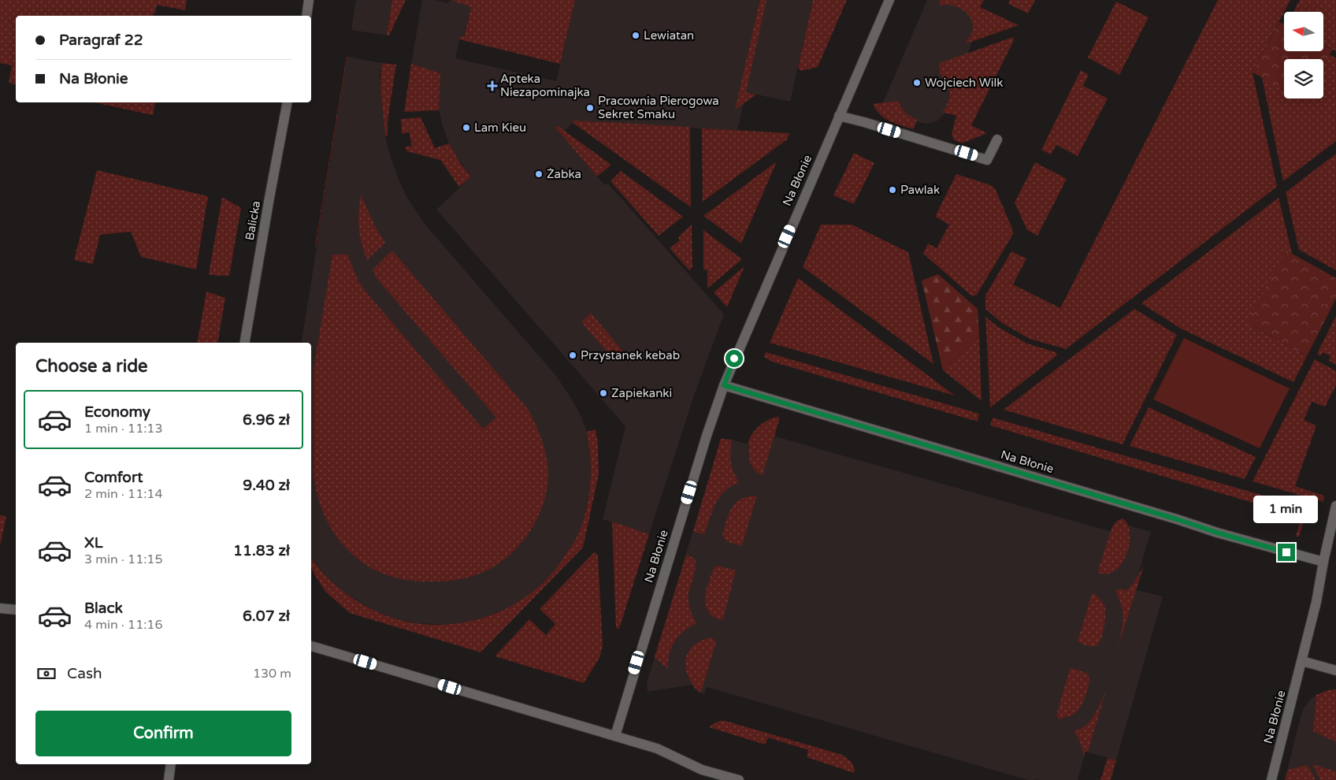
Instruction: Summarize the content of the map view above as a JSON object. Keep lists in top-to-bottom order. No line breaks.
{"streets":{"street":["Na Błonie","Balicka"]},"places":{"other":["Lewiatan","Wojciech Wilk","Pracownia Pierogowa Sekret Smaku","Lam Kieu","Żabka","Pawlak","Przystanek kebab","Zapiekanki"],"health":["Apteka Niezapominajka"]},"north":"left","page":{"banner":["Paragraf 22","Na Błonie"],"heading":"Choose a ride","list":[{"name":"Economy","note":"1 min · 11:13","value":"6.96 zł"},{"name":"Comfort","note":"2 min · 11:14","value":"9.40 zł"},{"name":"XL","note":"3 min · 11:15","value":"11.83 zł"},{"name":"Black","note":"4 min · 11:16","value":"6.07 zł"}],"bubble":"1 min","pay":["Cash","130 m"],"buttons":"Confirm"}}
